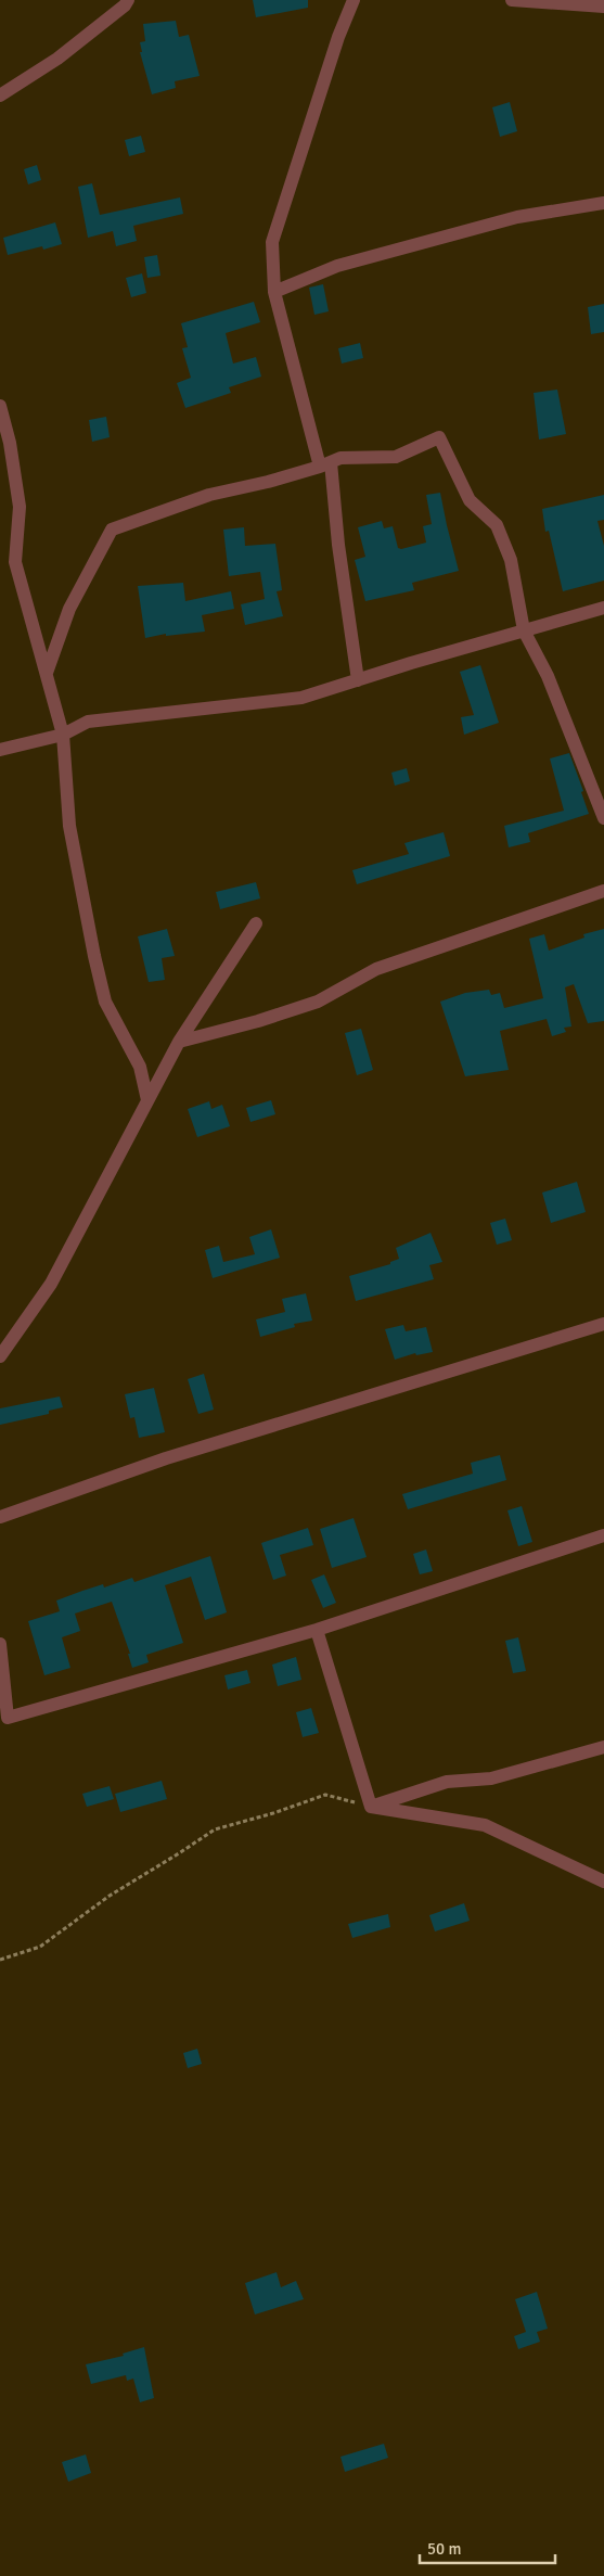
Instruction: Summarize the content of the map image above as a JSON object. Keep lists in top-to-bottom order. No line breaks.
{"scale_bar":"50 m"}
